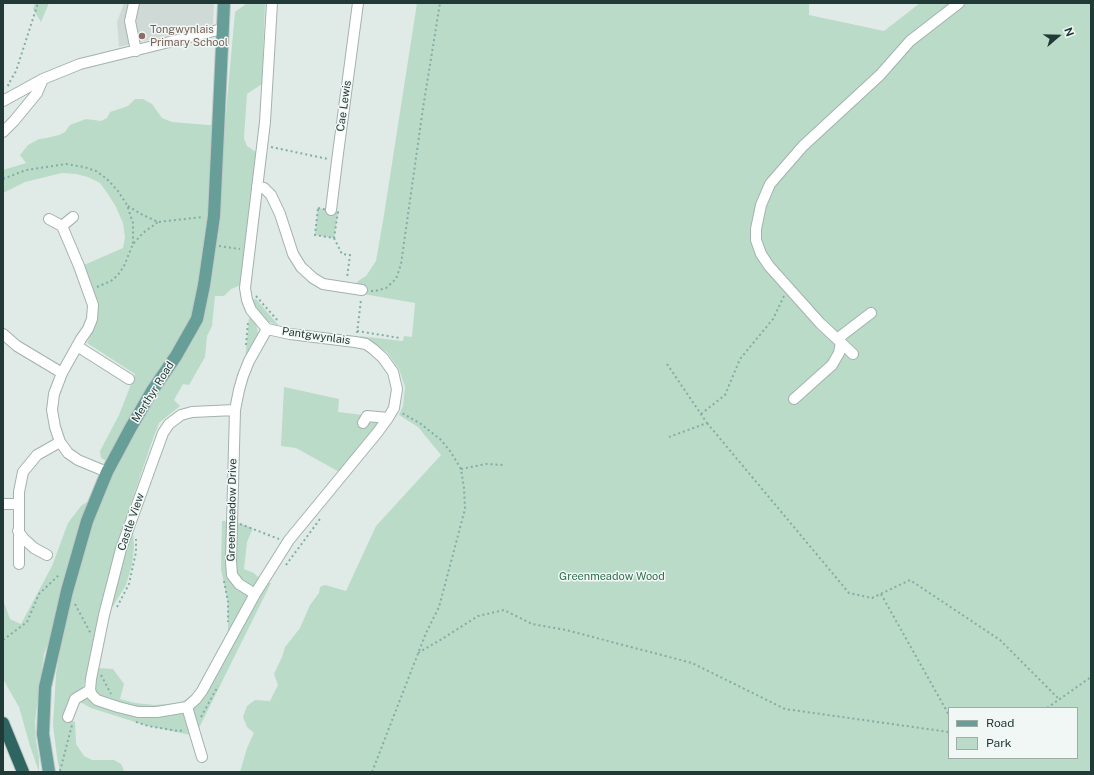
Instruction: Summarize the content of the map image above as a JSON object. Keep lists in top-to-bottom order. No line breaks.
{"streets":{"main road":["Merthyr Road"],"street":["Cae Lewis","Pantgwynlais","Greenmeadow Drive","Castle View"]},"crossings":[["Pantgwynlais","Greenmeadow Drive"],["Greenmeadow Drive","Castle View"]],"parks":["Greenmeadow Wood"],"places":["Tongwynlais Primary School"],"legend":["Road","Park"],"north":"right"}
